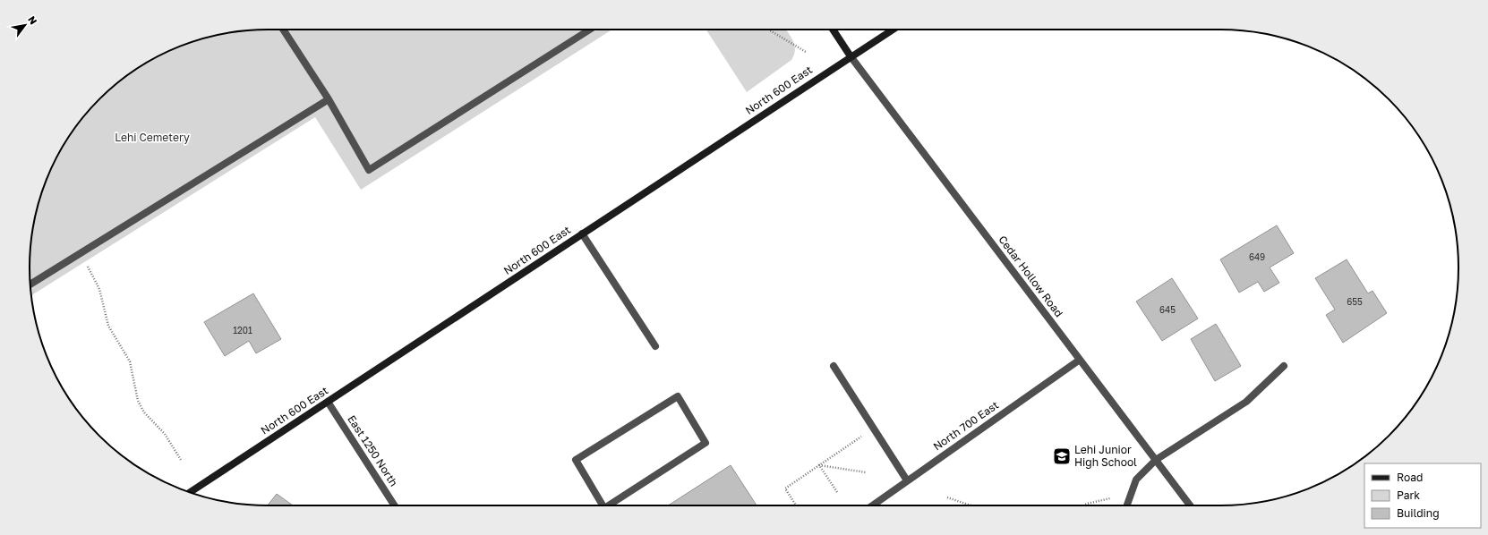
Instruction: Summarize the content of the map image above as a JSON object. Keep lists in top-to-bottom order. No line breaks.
{"streets":{"street":["North 600 East","Cedar Hollow Road","North 700 East","East 1250 North"]},"crossings":[["North 600 East","Cedar Hollow Road"],["North 600 East","East 1250 North"],["Cedar Hollow Road","North 700 East"]],"parks":["Lehi Cemetery"],"places":{"school or university":["Lehi Junior High School"]},"house_numbers":["649","655","645","1201"],"legend":["Road","Park","Building"],"north":"top right"}
